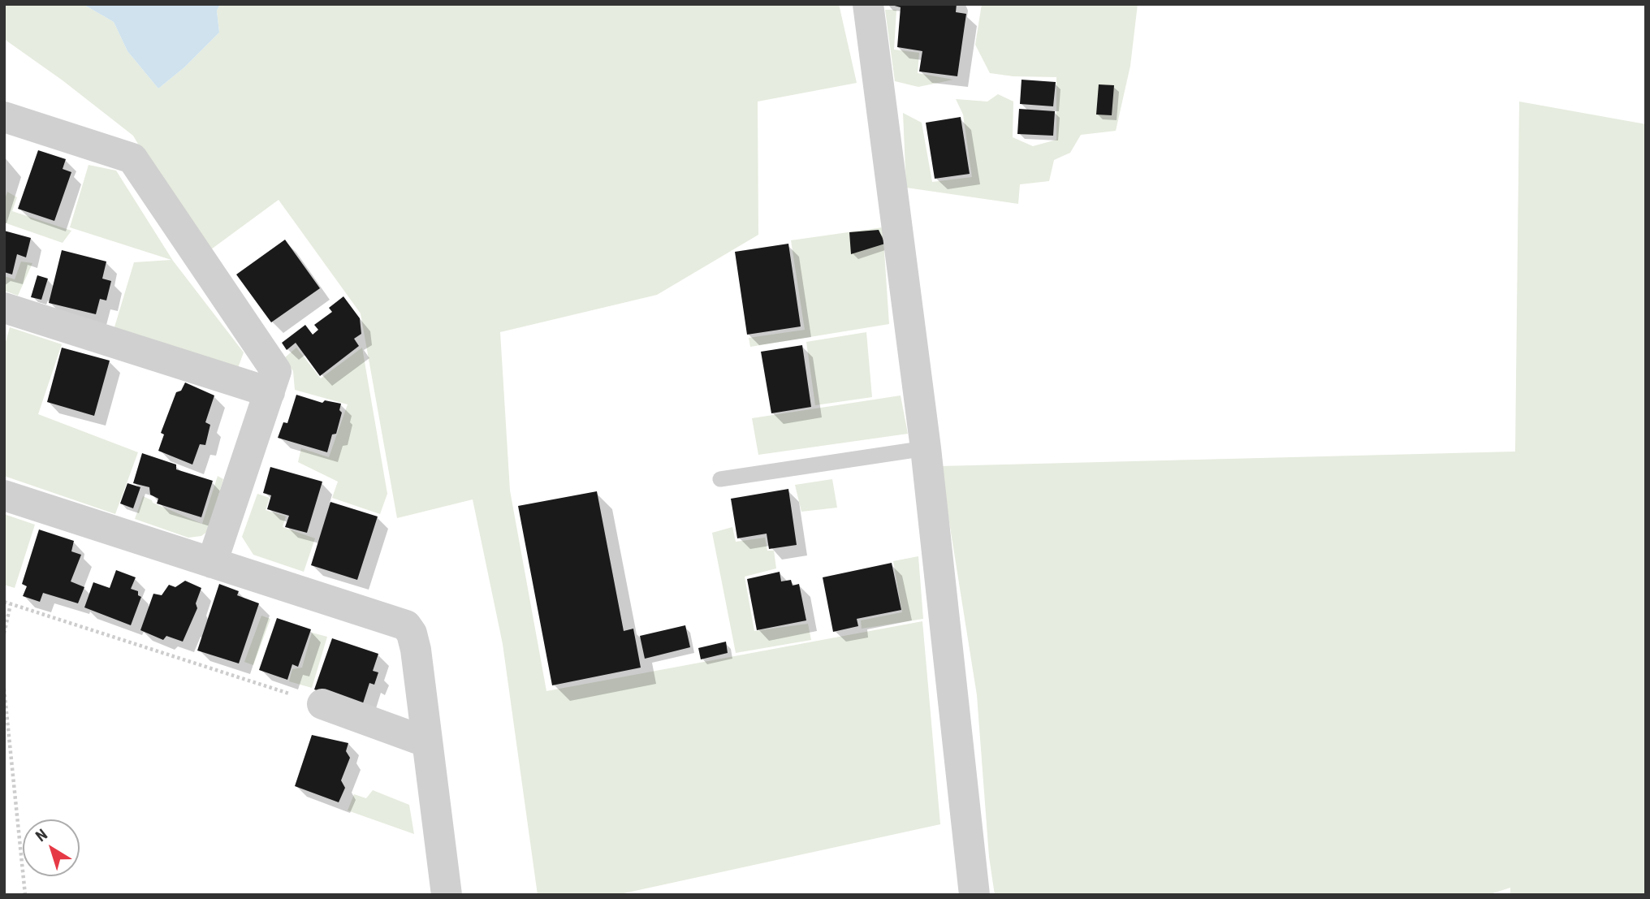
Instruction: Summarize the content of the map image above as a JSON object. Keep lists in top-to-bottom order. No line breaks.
{"north":"top left"}
